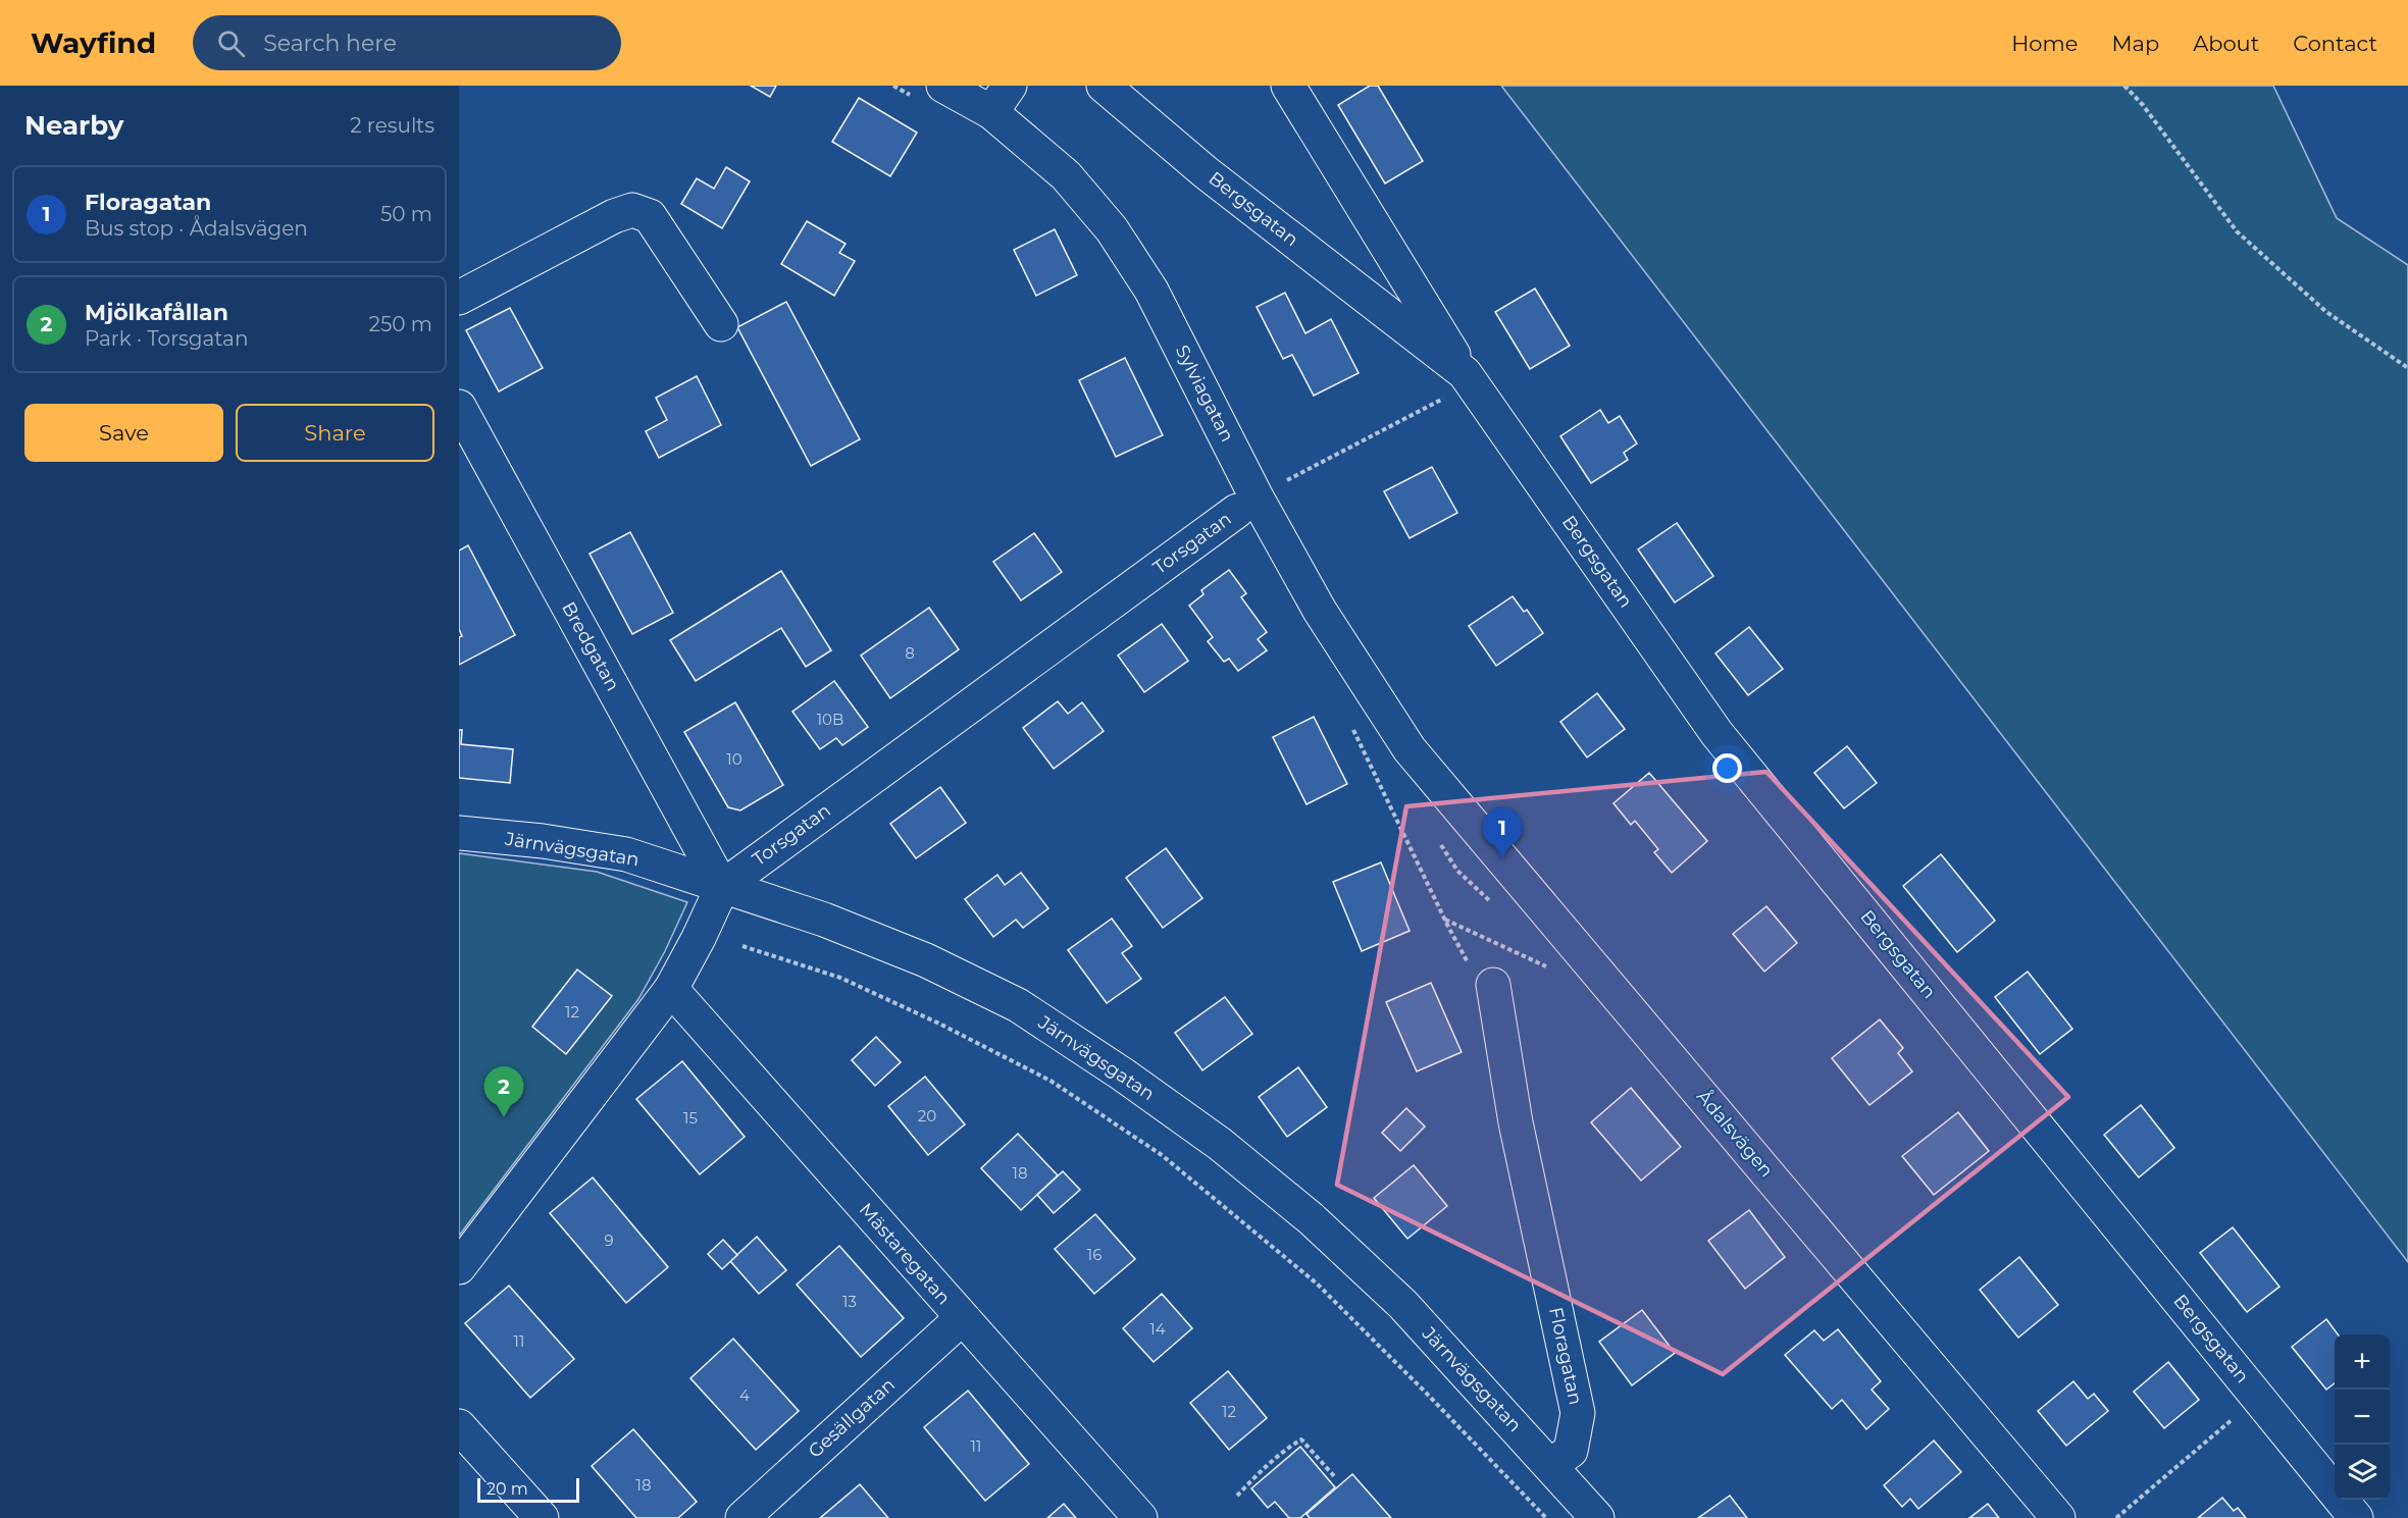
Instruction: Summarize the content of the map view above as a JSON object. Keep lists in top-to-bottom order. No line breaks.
{"streets":{"street":["Bergsgatan","Sylviagatan","Torsgatan","Bredgatan","Järnvägsgatan","Ådalsvägen","Mästaregatan","Floragatan","Gesällgatan"]},"crossings":[["Sylviagatan","Torsgatan"],["Sylviagatan","Ådalsvägen"],["Torsgatan","Bredgatan"],["Torsgatan","Järnvägsgatan"],["Torsgatan","Mästaregatan"],["Bredgatan","Järnvägsgatan"],["Järnvägsgatan","Floragatan"],["Mästaregatan","Gesällgatan"]],"house_numbers":["8","10B","10","12","20","15","18","9","16","13","14","11","4","12","11","18"],"scale_bar":"20 m","page":{"header":"Wayfind","search":"Search here","nav":["Home","Map","About","Contact"],"heading":["Nearby","2 results"],"list":[{"mark":"1","name":"Floragatan","note":"Bus stop · Ådalsvägen","value":"50 m"},{"mark":"2","name":"Mjölkafållan","note":"Park · Torsgatan","value":"250 m"}],"buttons":["Save","Share"],"pins":["1","2"],"map_buttons":["+","−"],"scale":"20 m"}}
